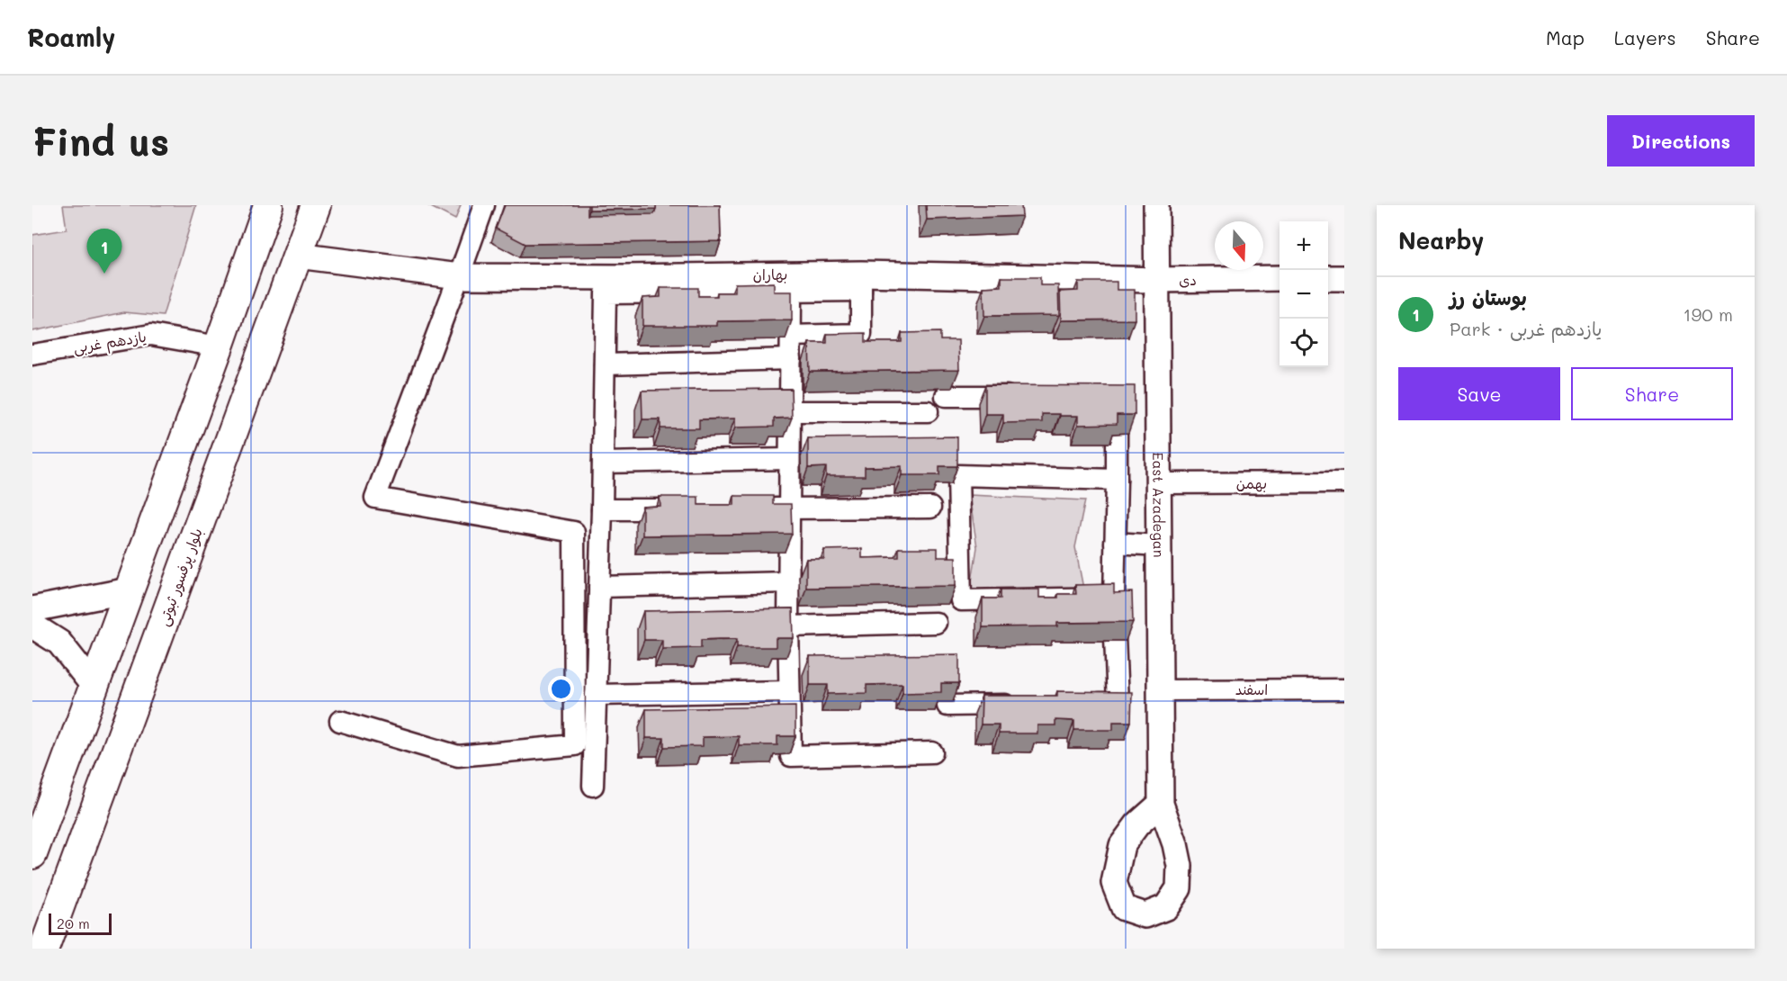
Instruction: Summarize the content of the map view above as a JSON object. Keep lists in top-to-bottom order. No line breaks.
{"streets":{"main road":["بلوار پرفسور ثبوتی"],"street":["بهاران","دی","یازدهم غربی","بهمن","East Azadegan","اسفند"]},"crossings":[["بهاران","دی"],["بهاران","East Azadegan"],["بهاران","بلوار پرفسور ثبوتی"],["دی","East Azadegan"],["بهمن","East Azadegan"],["East Azadegan","اسفند"]],"scale_bar":"20 m","north":"bottom","page":{"header":"Roamly","nav":["Map","Layers","Share"],"buttons":["Directions",["Save","Share"]],"title":"Find us","heading":"Nearby","map_buttons":["+","−"],"pins":"1","list":[{"mark":"1","name":"بوستان رز","note":"Park · یازدهم غربی","value":"190 m"}],"scale":"20 m"}}
